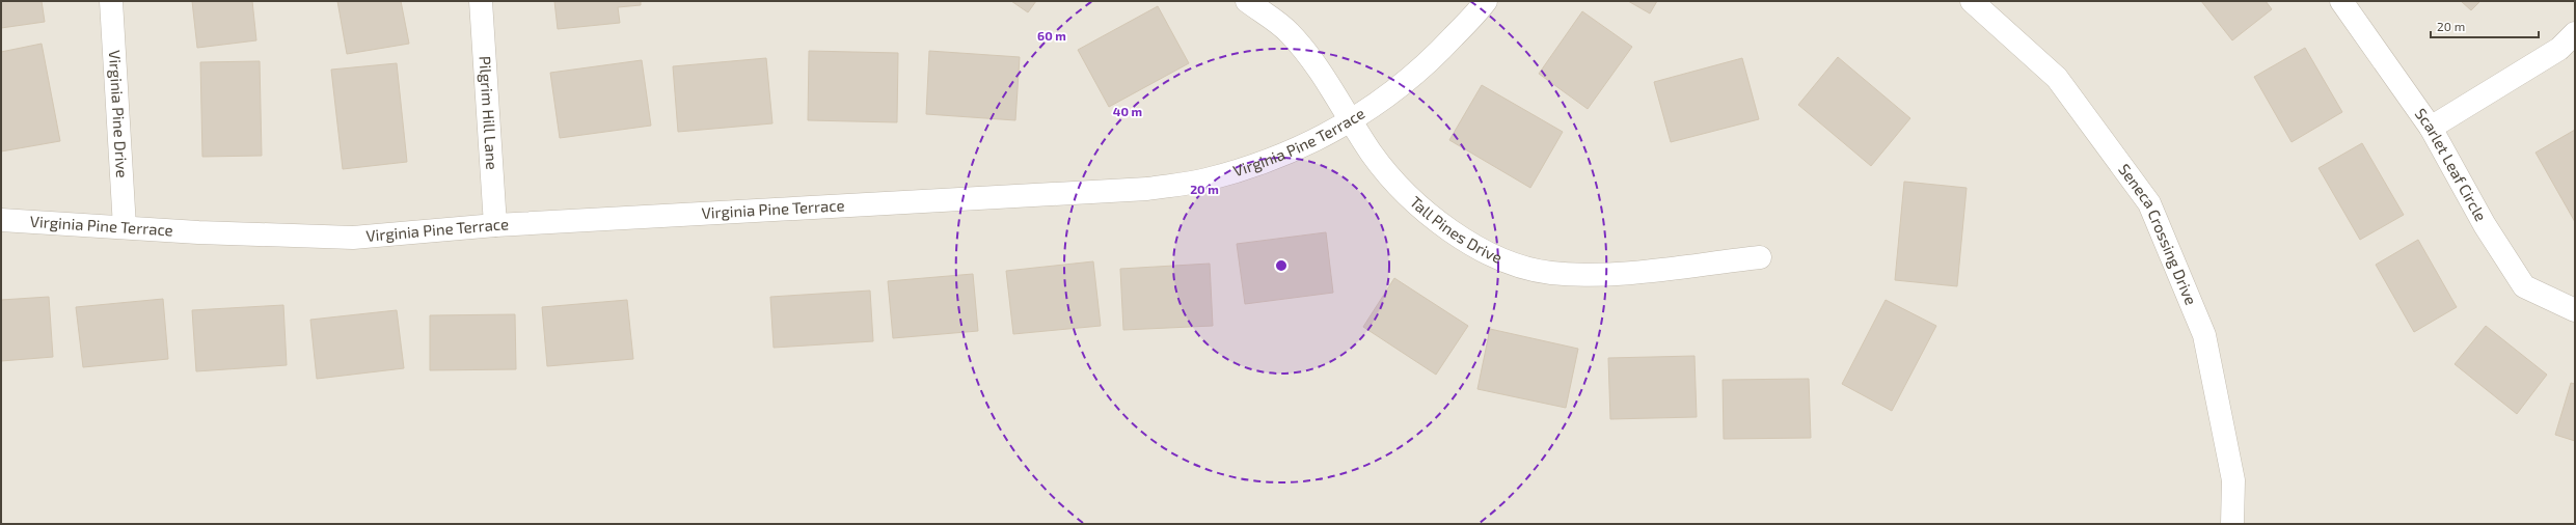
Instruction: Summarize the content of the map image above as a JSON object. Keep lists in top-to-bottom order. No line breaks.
{"streets":{"street":["Pilgrim Hill Lane","Virginia Pine Drive","Virginia Pine Terrace","Scarlet Leaf Circle","Tall Pines Drive","Seneca Crossing Drive"]},"crossings":[["Pilgrim Hill Lane","Virginia Pine Terrace"],["Virginia Pine Drive","Virginia Pine Terrace"],["Virginia Pine Terrace","Tall Pines Drive"]],"scale_bar":"20 m","rings":["60 m","40 m","20 m"]}
